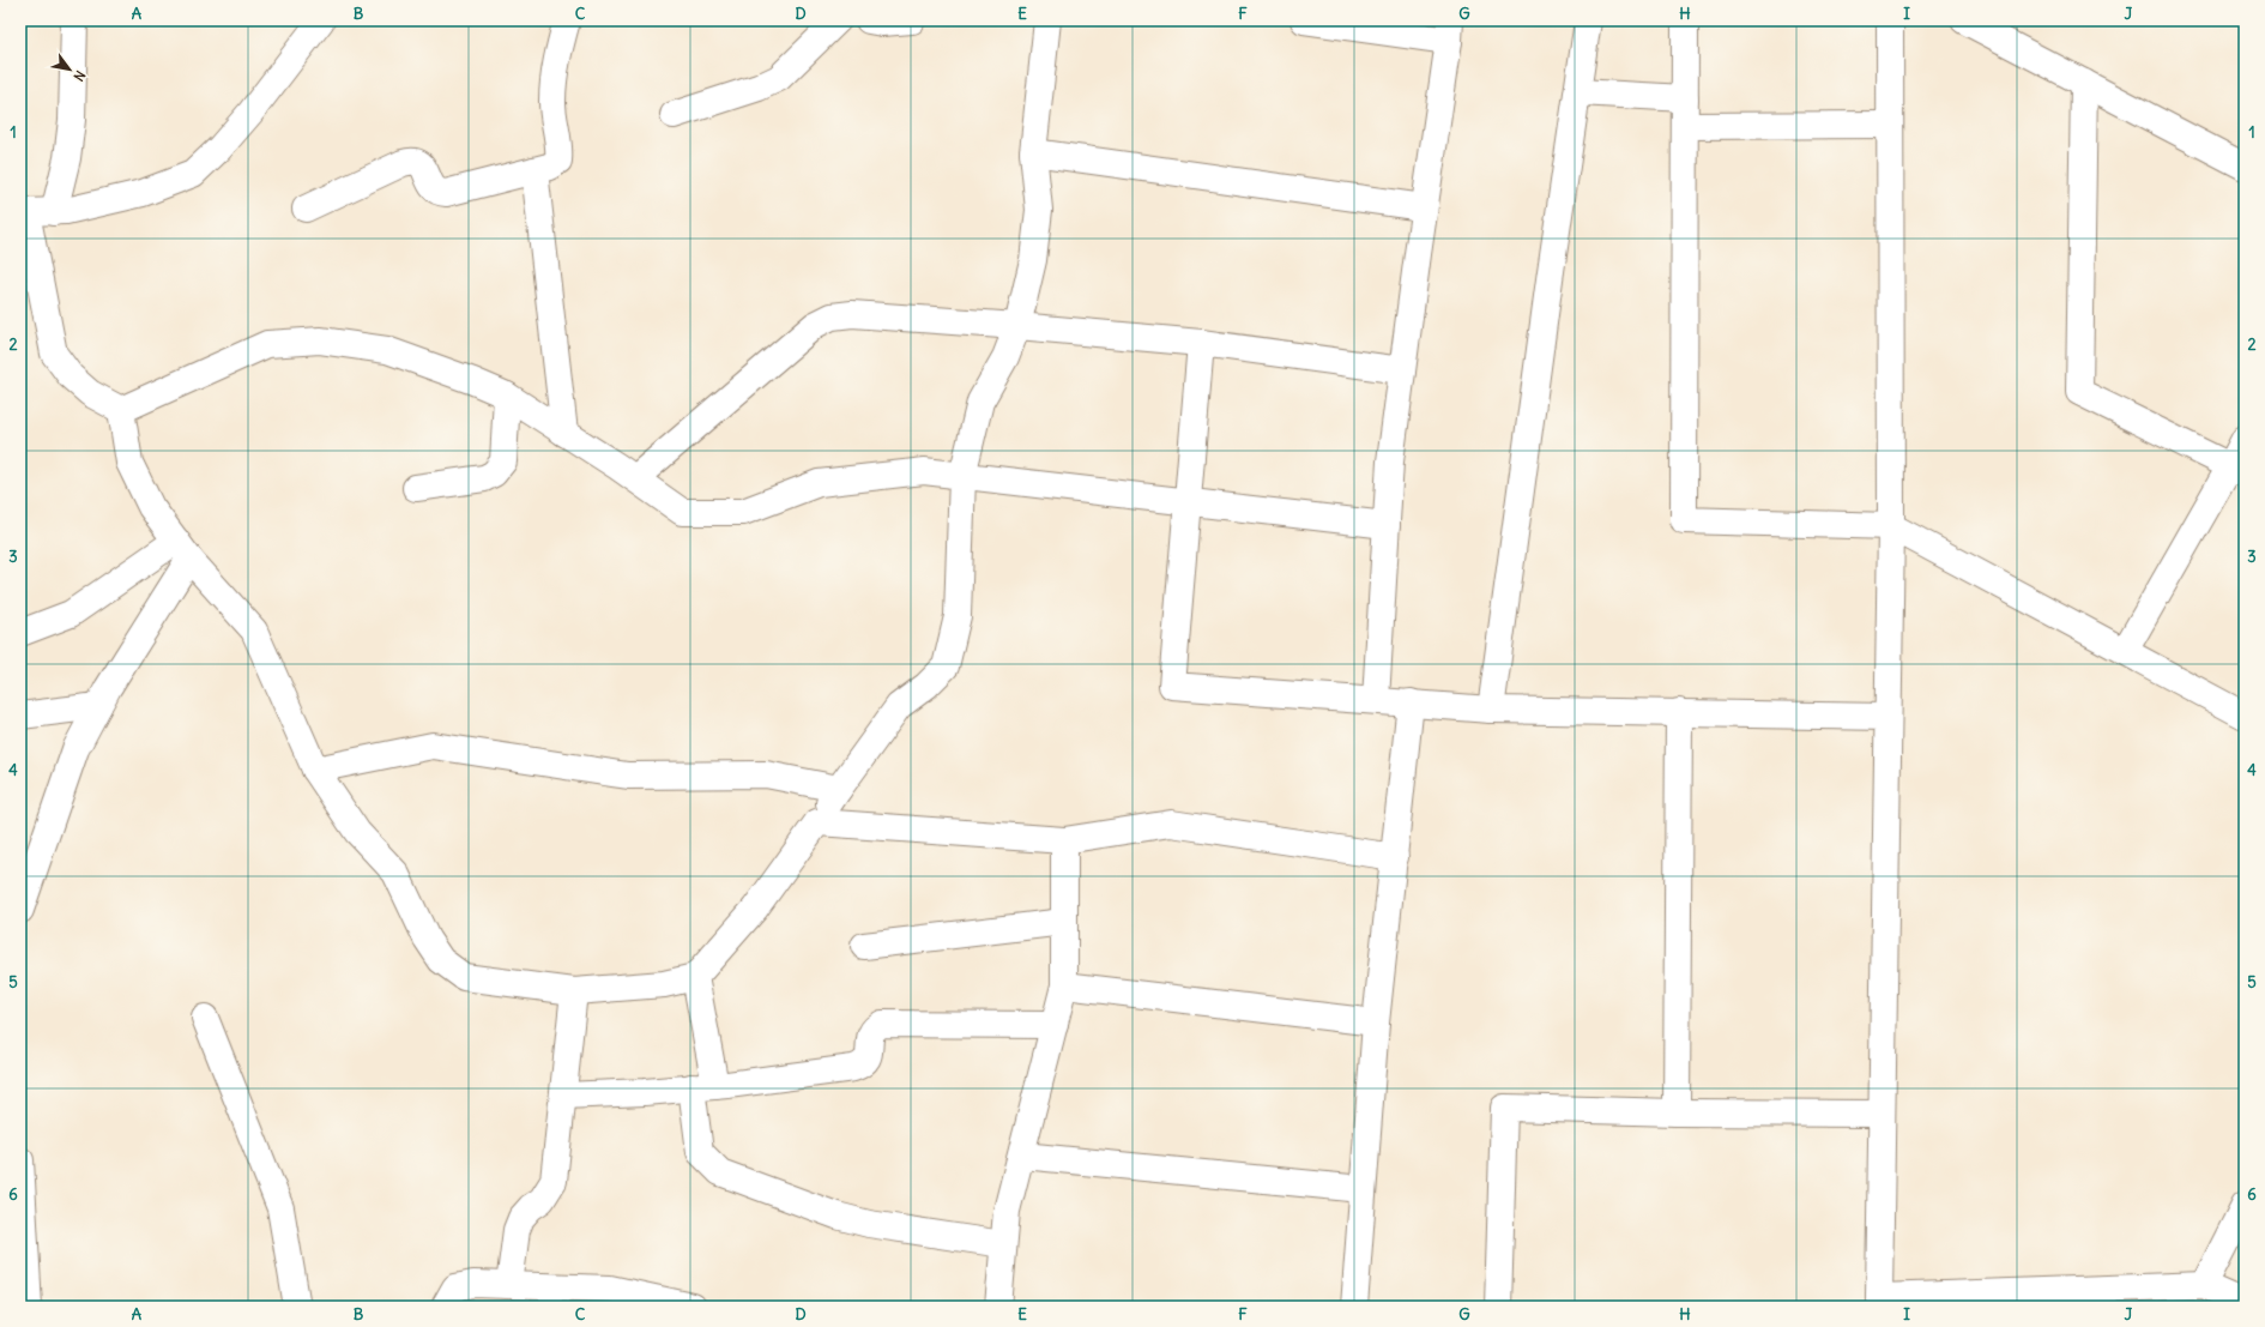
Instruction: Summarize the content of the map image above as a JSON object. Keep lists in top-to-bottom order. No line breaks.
{"north":"bottom right","grid":{"columns":["A","B","C","D","E","F","G","H","I","J"],"rows":["1","2","3","4","5","6"]}}
